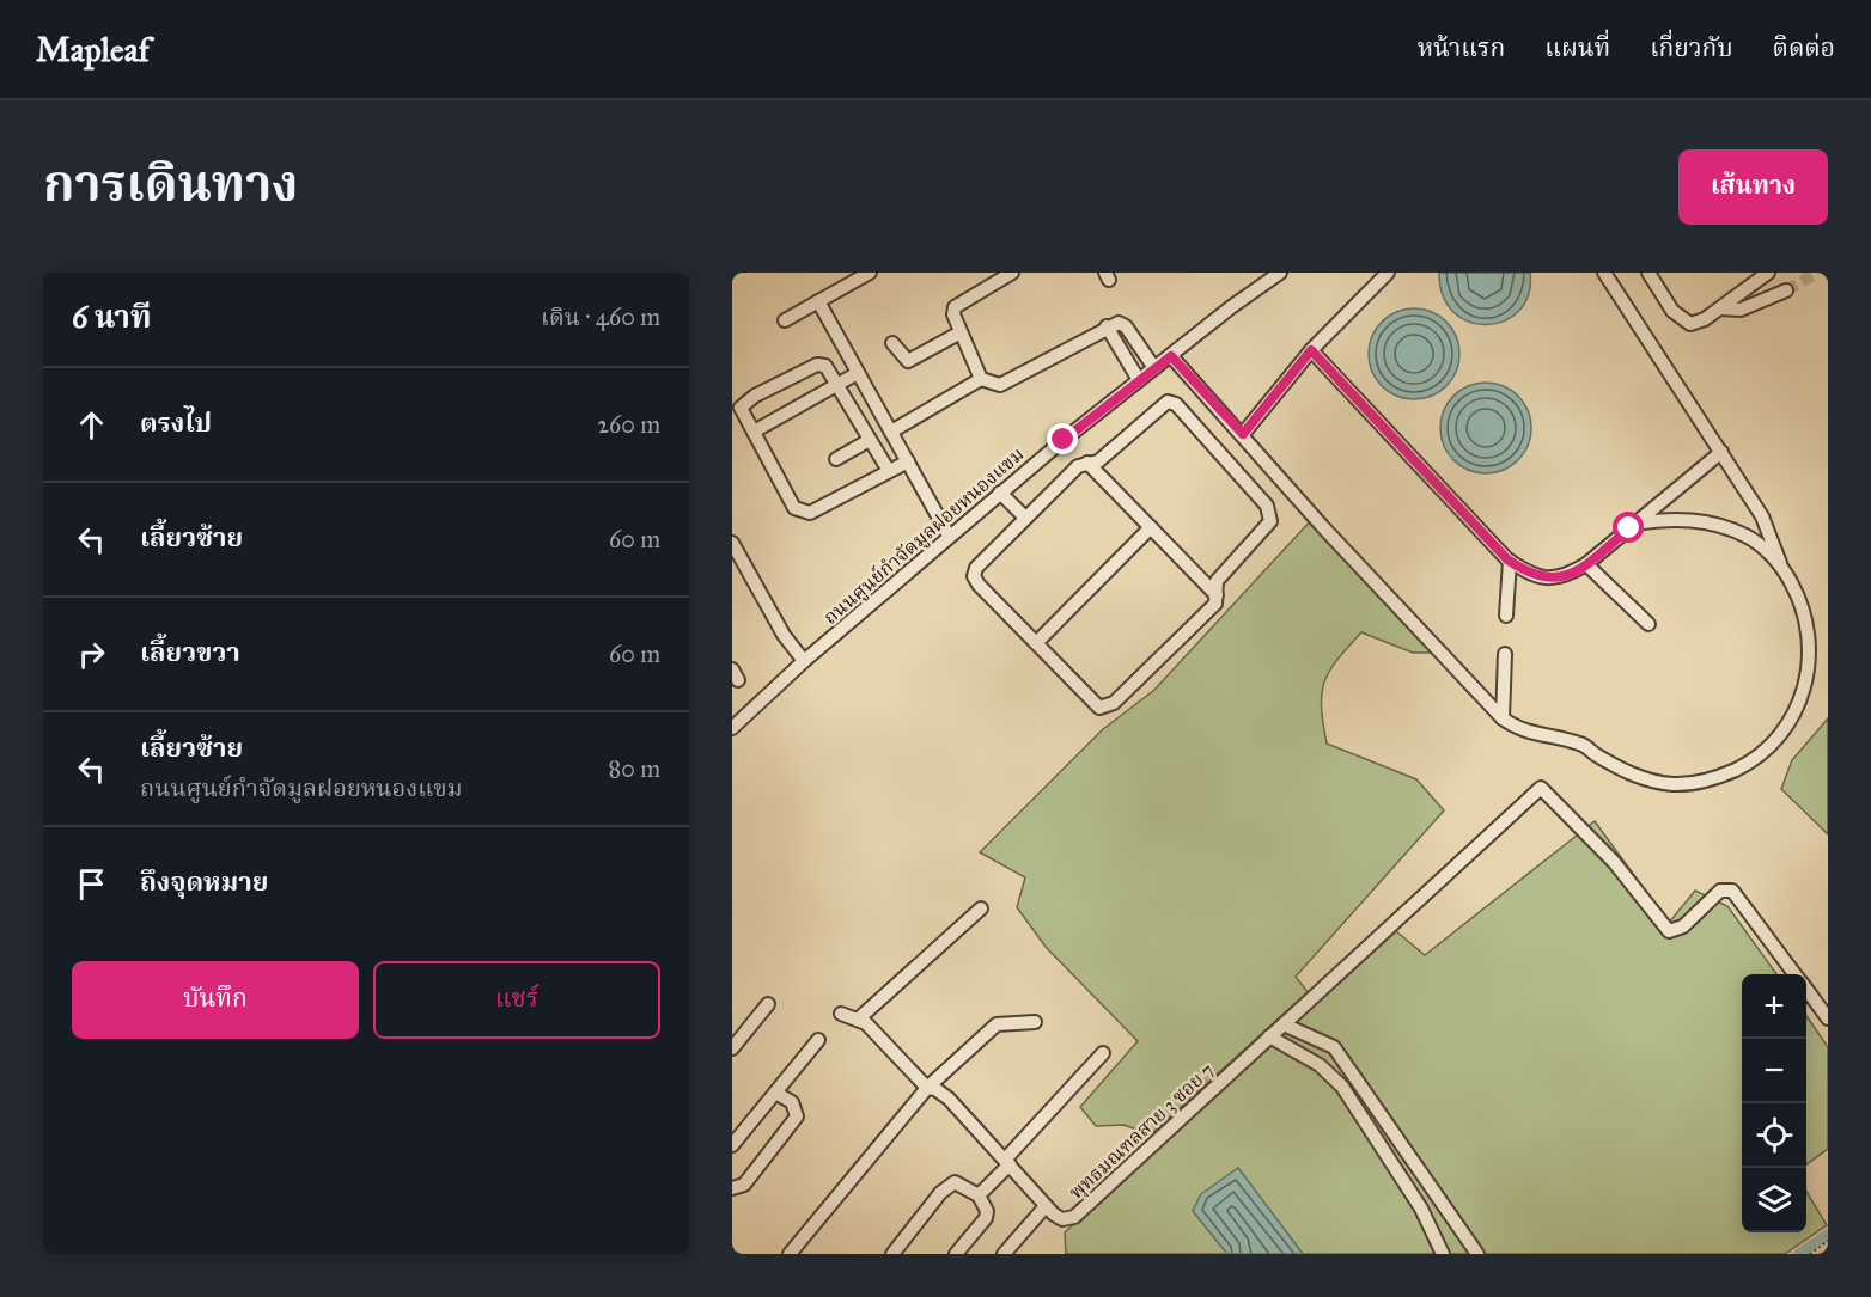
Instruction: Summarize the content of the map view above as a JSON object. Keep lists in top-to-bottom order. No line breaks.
{"streets":{"street":["ถนนศูนย์กำจัดมูลฝอยหนองแขม","พุทธมณฑลสาย 3 ซอย 7"]},"page":{"header":"Mapleaf","nav":["หน้าแรก","แผนที่","เกี่ยวกับ","ติดต่อ"],"title":"การเดินทาง","buttons":["เส้นทาง",["บันทึก","แชร์"]],"heading":["6 นาที","เดิน · 460 m"],"list":[["ตรงไป","260 m"],["เลี้ยวซ้าย","60 m"],["เลี้ยวขวา","60 m"],["เลี้ยวซ้าย","ถนนศูนย์กำจัดมูลฝอยหนองแขม","80 m"],"ถึงจุดหมาย"],"map_buttons":["+","−"]}}
